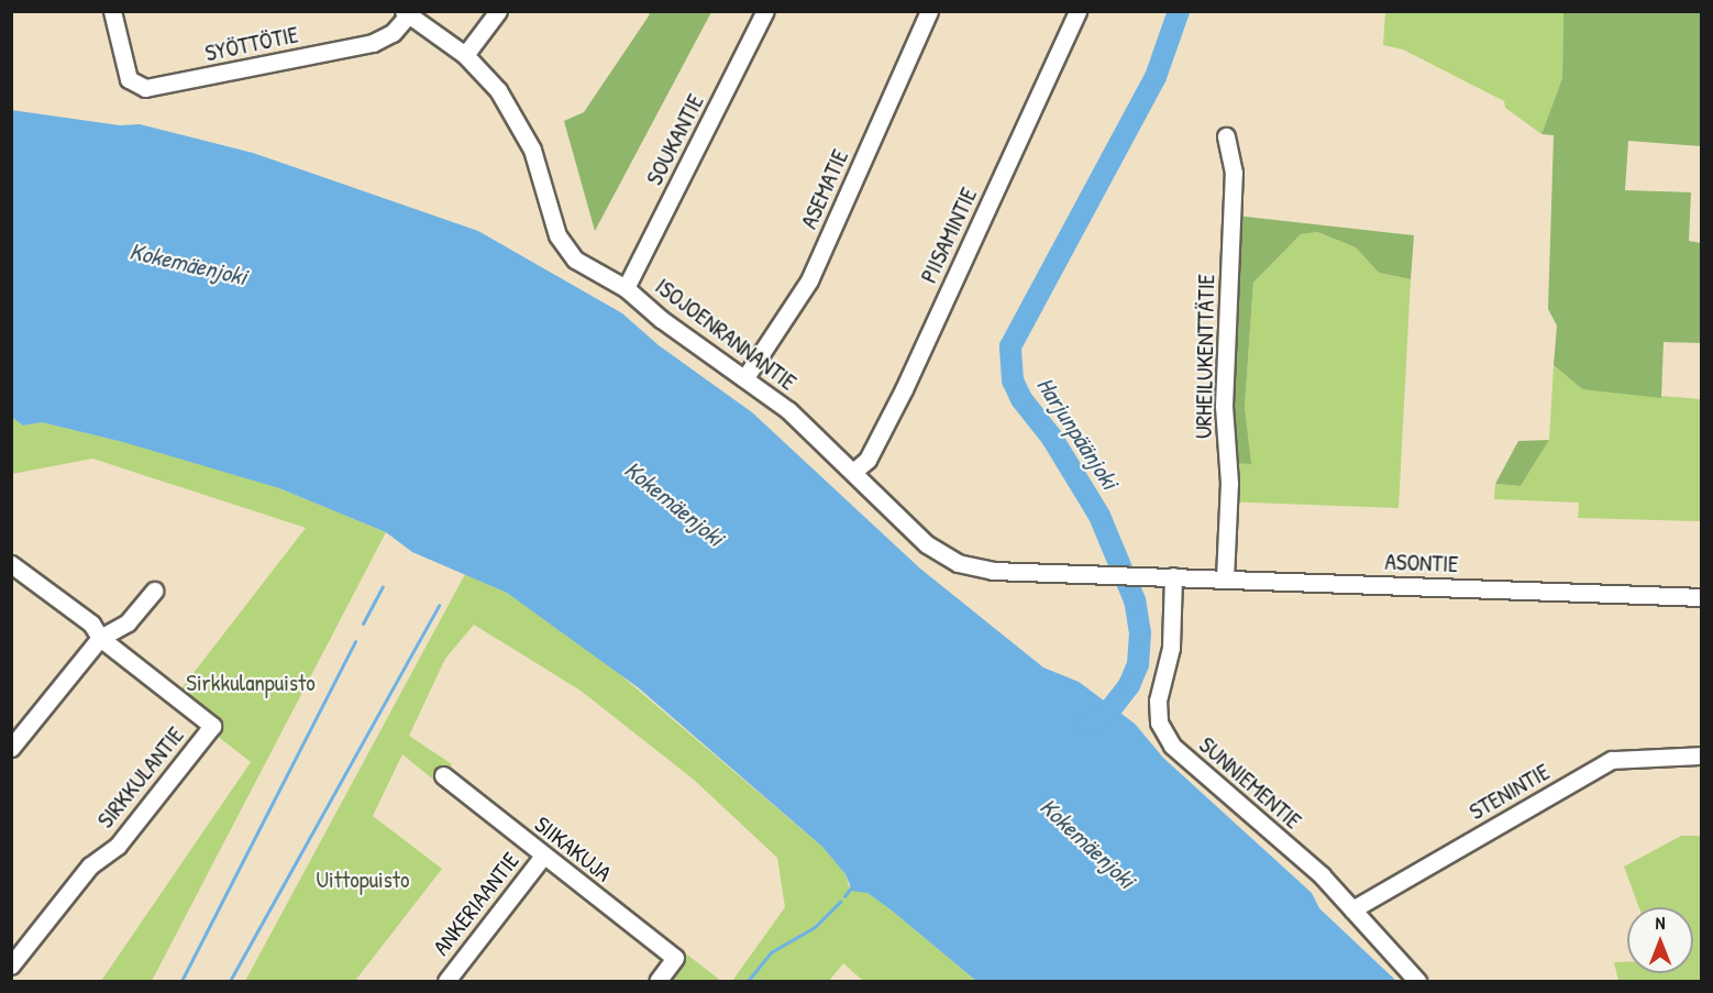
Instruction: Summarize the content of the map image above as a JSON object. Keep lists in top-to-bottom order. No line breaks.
{"streets":{"street":["SYÖTTÖTIE","SOUKANTIE","ASEMATIE","PIISAMINTIE","ISOJOENRANNANTIE","URHEILUKENTTÄTIE","ASONTIE","SIRKKULANTIE","SUNNIEMENTIE","STENINTIE","SIIKAKUJA","ANKERIAANTIE"]},"crossings":[["SYÖTTÖTIE","ISOJOENRANNANTIE"],["SOUKANTIE","ISOJOENRANNANTIE"],["ASEMATIE","ISOJOENRANNANTIE"],["PIISAMINTIE","ISOJOENRANNANTIE"],["ISOJOENRANNANTIE","ASONTIE"],["URHEILUKENTTÄTIE","ASONTIE"],["ASONTIE","SUNNIEMENTIE"],["SUNNIEMENTIE","STENINTIE"],["SIIKAKUJA","ANKERIAANTIE"]],"water":["Kokemäenjoki","Harjunpäänjoki"],"parks":["Sirkkulanpuisto","Uittopuisto"],"north":"top"}
